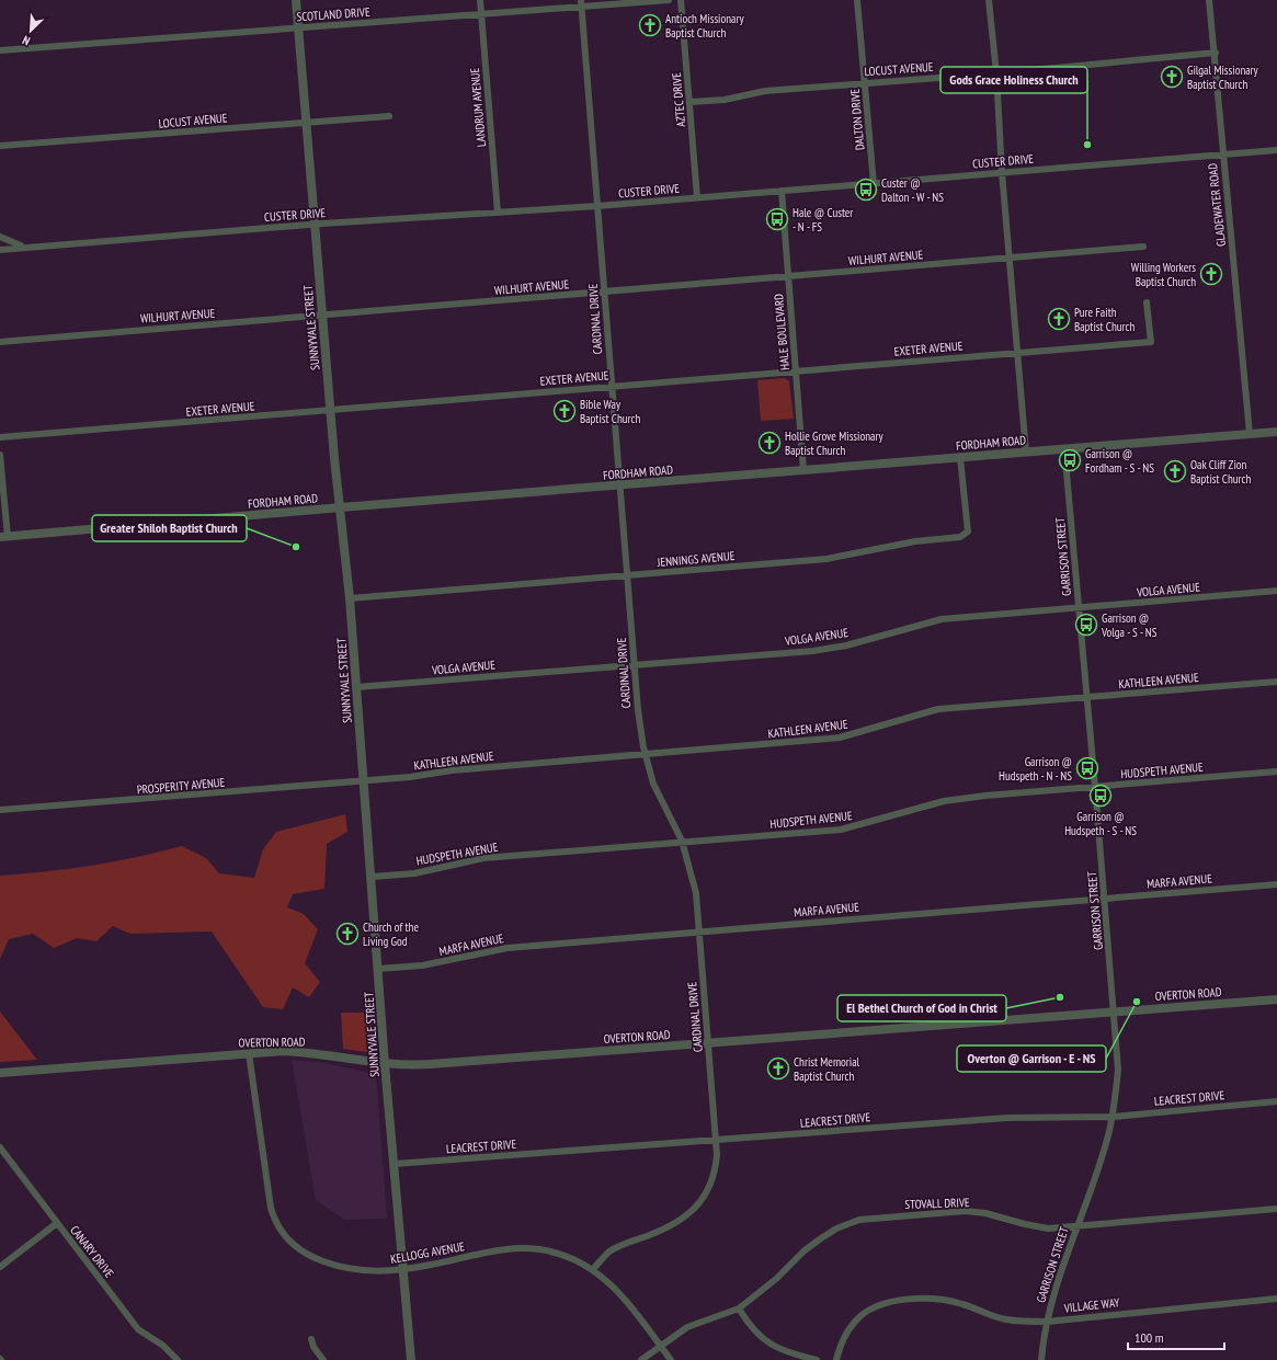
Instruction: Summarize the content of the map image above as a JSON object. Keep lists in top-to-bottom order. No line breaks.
{"streets":{"street":["SCOTLAND DRIVE","LOCUST AVENUE","AZTEC DRIVE","LANDRUM AVENUE","DALTON DRIVE","CUSTER DRIVE","GLADEWATER ROAD","WILHURT AVENUE","CARDINAL DRIVE","SUNNYVALE STREET","HALE BOULEVARD","EXETER AVENUE","FORDHAM ROAD","GARRISON STREET","JENNINGS AVENUE","VOLGA AVENUE","KATHLEEN AVENUE","HUDSPETH AVENUE","PROSPERITY AVENUE","MARFA AVENUE","OVERTON ROAD","LEACREST DRIVE","STOVALL DRIVE","CANARY DRIVE","KELLOGG AVENUE","VILLAGE WAY"]},"crossings":[["SCOTLAND DRIVE","LANDRUM AVENUE"],["SCOTLAND DRIVE","CARDINAL DRIVE"],["SCOTLAND DRIVE","SUNNYVALE STREET"],["LOCUST AVENUE","AZTEC DRIVE"],["LOCUST AVENUE","DALTON DRIVE"],["LOCUST AVENUE","GLADEWATER ROAD"],["LOCUST AVENUE","SUNNYVALE STREET"],["AZTEC DRIVE","CUSTER DRIVE"],["LANDRUM AVENUE","CUSTER DRIVE"],["DALTON DRIVE","CUSTER DRIVE"],["CUSTER DRIVE","GLADEWATER ROAD"],["CUSTER DRIVE","CARDINAL DRIVE"],["CUSTER DRIVE","SUNNYVALE STREET"],["CUSTER DRIVE","HALE BOULEVARD"],["GLADEWATER ROAD","FORDHAM ROAD"],["WILHURT AVENUE","CARDINAL DRIVE"],["WILHURT AVENUE","SUNNYVALE STREET"],["WILHURT AVENUE","HALE BOULEVARD"],["CARDINAL DRIVE","EXETER AVENUE"],["CARDINAL DRIVE","FORDHAM ROAD"],["CARDINAL DRIVE","JENNINGS AVENUE"],["CARDINAL DRIVE","VOLGA AVENUE"],["CARDINAL DRIVE","KATHLEEN AVENUE"],["CARDINAL DRIVE","HUDSPETH AVENUE"],["CARDINAL DRIVE","MARFA AVENUE"],["CARDINAL DRIVE","OVERTON ROAD"],["CARDINAL DRIVE","LEACREST DRIVE"],["CARDINAL DRIVE","KELLOGG AVENUE"],["SUNNYVALE STREET","EXETER AVENUE"],["SUNNYVALE STREET","FORDHAM ROAD"],["SUNNYVALE STREET","JENNINGS AVENUE"],["SUNNYVALE STREET","VOLGA AVENUE"],["SUNNYVALE STREET","KATHLEEN AVENUE"],["SUNNYVALE STREET","HUDSPETH AVENUE"],["SUNNYVALE STREET","PROSPERITY AVENUE"],["SUNNYVALE STREET","MARFA AVENUE"],["SUNNYVALE STREET","OVERTON ROAD"],["SUNNYVALE STREET","LEACREST DRIVE"],["SUNNYVALE STREET","KELLOGG AVENUE"],["HALE BOULEVARD","EXETER AVENUE"],["HALE BOULEVARD","FORDHAM ROAD"],["FORDHAM ROAD","GARRISON STREET"],["FORDHAM ROAD","JENNINGS AVENUE"],["GARRISON STREET","VOLGA AVENUE"],["GARRISON STREET","KATHLEEN AVENUE"],["GARRISON STREET","HUDSPETH AVENUE"],["GARRISON STREET","MARFA AVENUE"],["GARRISON STREET","OVERTON ROAD"],["GARRISON STREET","LEACREST DRIVE"],["GARRISON STREET","STOVALL DRIVE"],["GARRISON STREET","VILLAGE WAY"],["KATHLEEN AVENUE","PROSPERITY AVENUE"],["OVERTON ROAD","KELLOGG AVENUE"],["STOVALL DRIVE","KELLOGG AVENUE"]],"places":{"church":["Antioch Missionary Baptist Church","Gilgal Missionary Baptist Church","Willing Workers Baptist Church","Pure Faith Baptist Church","Bible Way Baptist Church","Hollie Grove Missionary Baptist Church","Oak Cliff Zion Baptist Church","Church of the Living God","Christ Memorial Baptist Church"],"other":["Gods Grace Holiness Church","Greater Shiloh Baptist Church","El Bethel Church of God in Christ","Overton @ Garrison - E - NS"],"bus stop":["Custer @ Dalton - W - NS","Hale @ Custer - N - FS","Garrison @ Fordham - S - NS","Garrison @ Volga - S - NS","Garrison @ Hudspeth - N - NS","Garrison @ Hudspeth - S - NS"]},"scale_bar":"100 m","north":"bottom left"}
